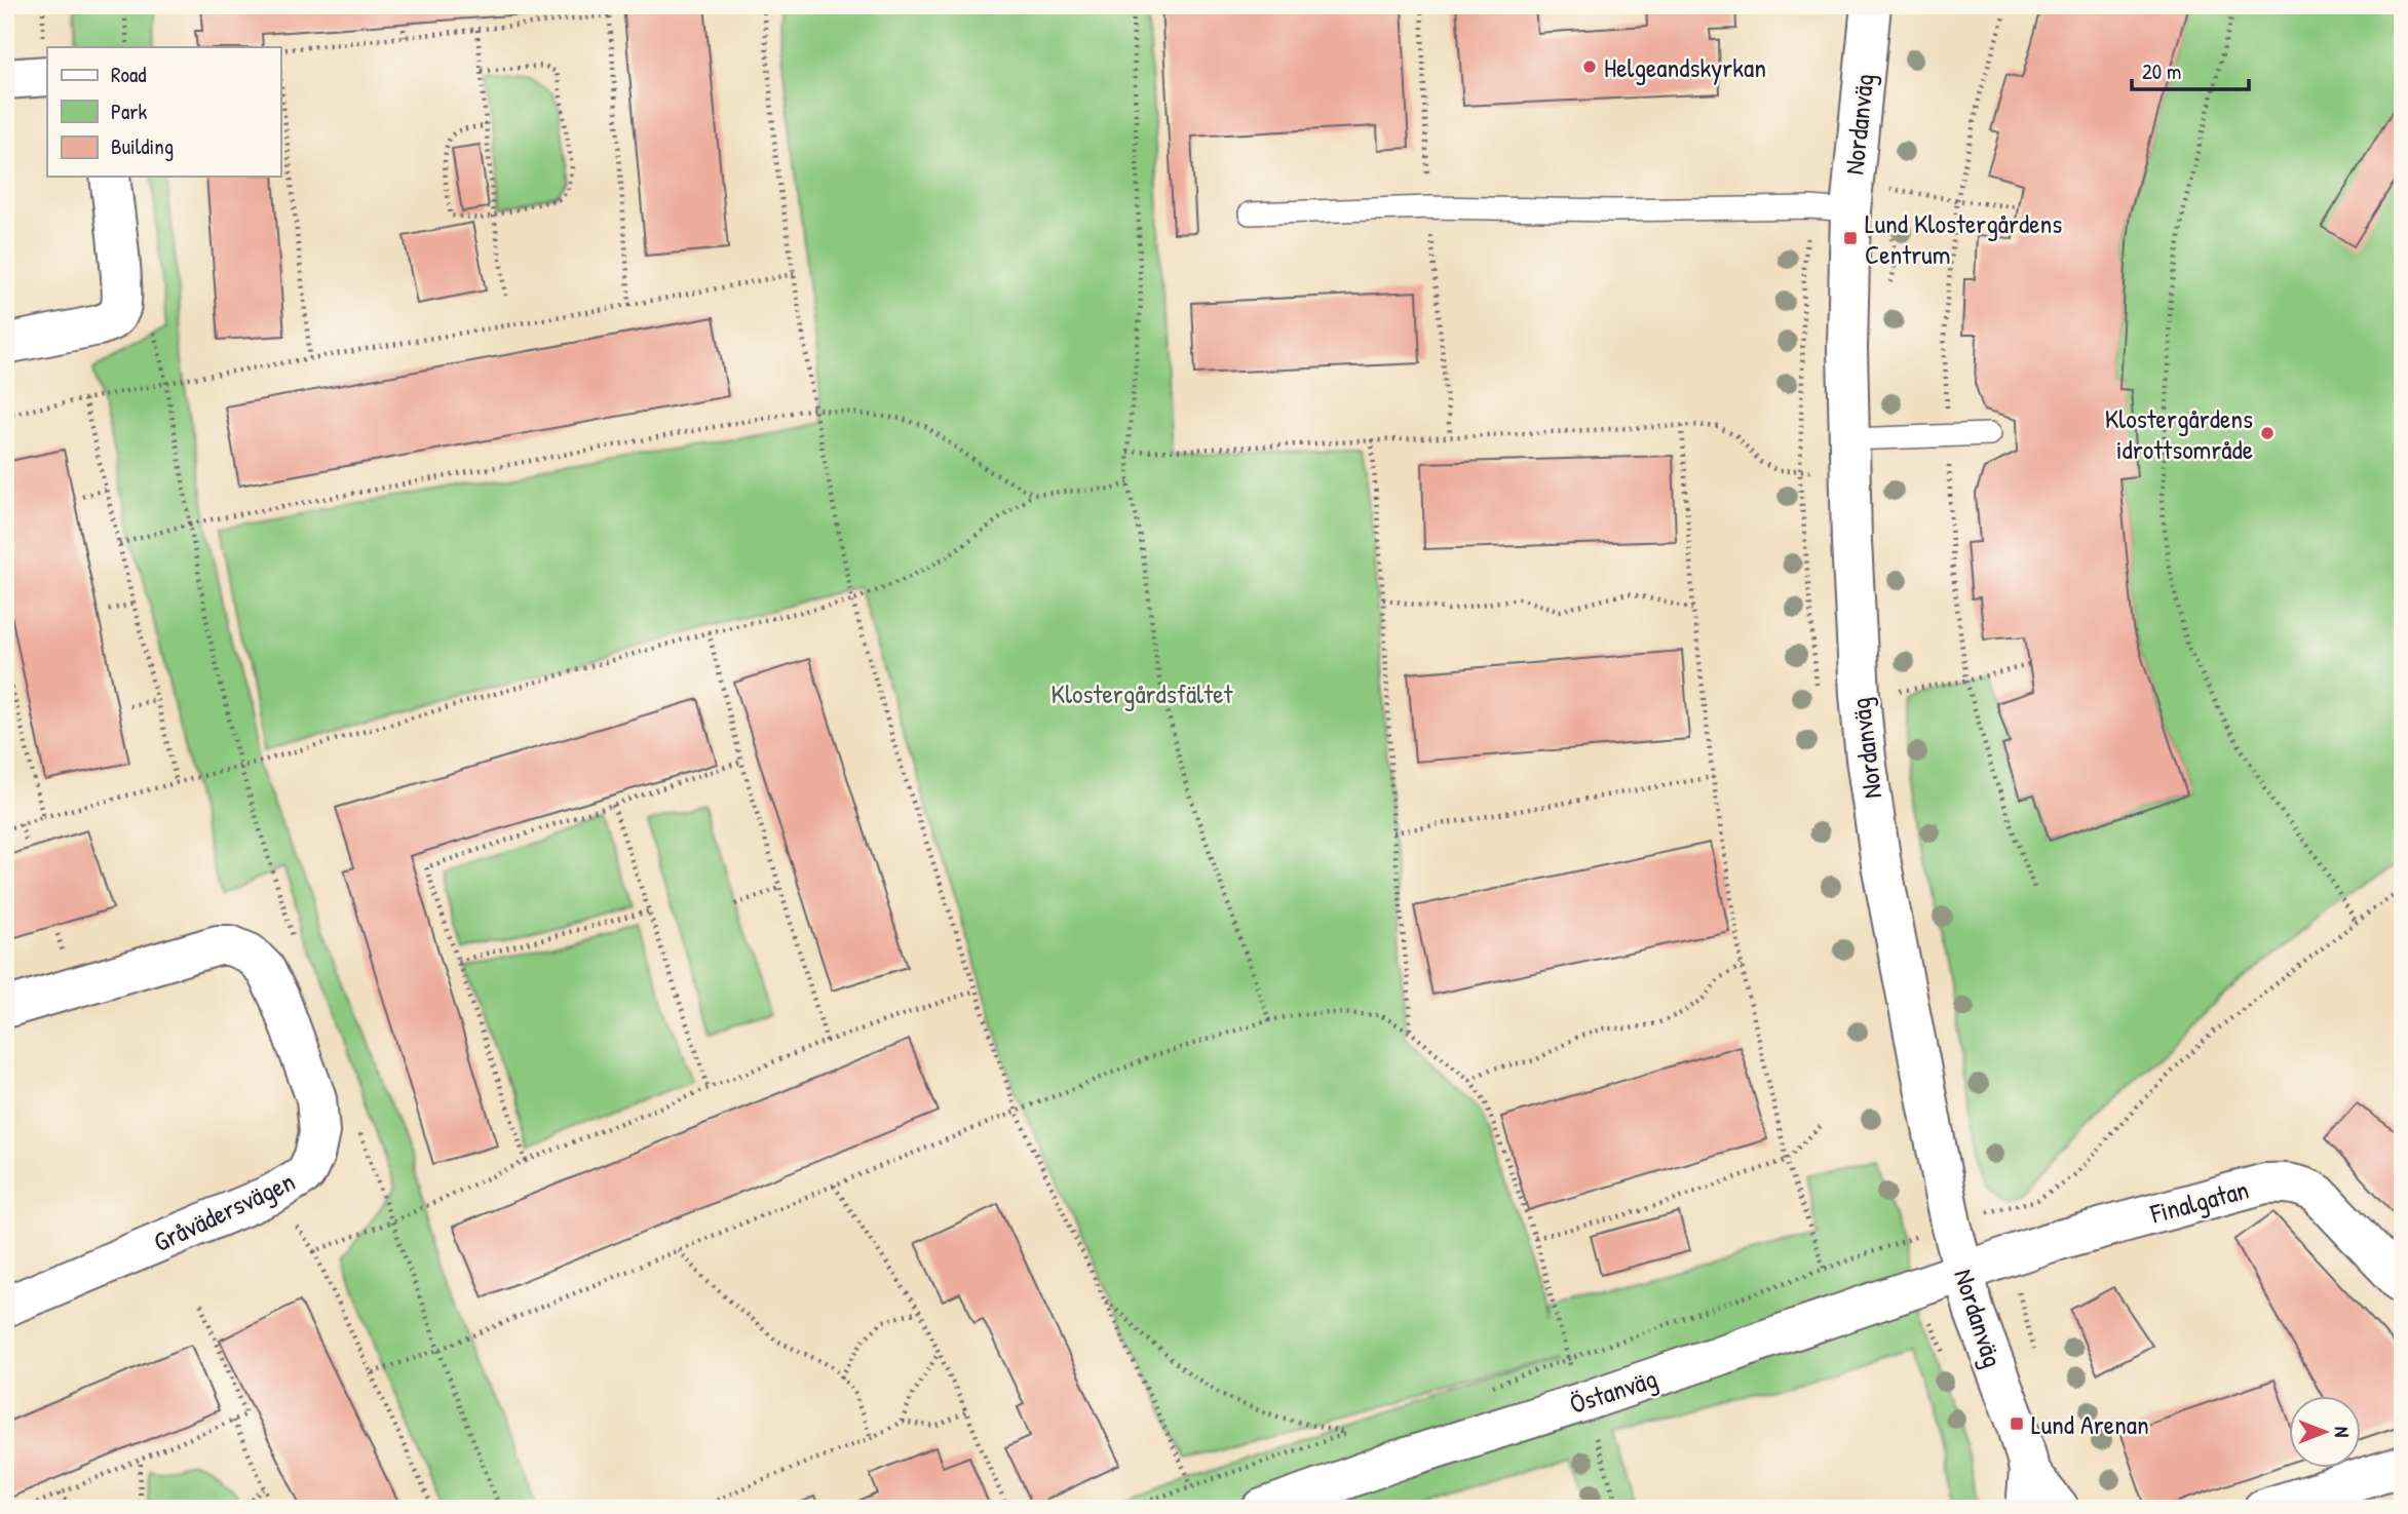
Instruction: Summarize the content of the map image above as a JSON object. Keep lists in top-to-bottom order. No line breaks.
{"streets":{"street":["Nordanväg","Finalgatan","Gråvädersvägen","Östanväg"]},"crossings":[["Nordanväg","Finalgatan"],["Nordanväg","Östanväg"],["Finalgatan","Östanväg"]],"parks":["Klostergårdsfältet"],"places":{"other":["Helgeandskyrkan","Klostergårdens idrottsområde"],"transit":["Lund Klostergårdens Centrum","Lund Arenan"]},"legend":["Road","Park","Building"],"scale_bar":"20 m","north":"right"}
